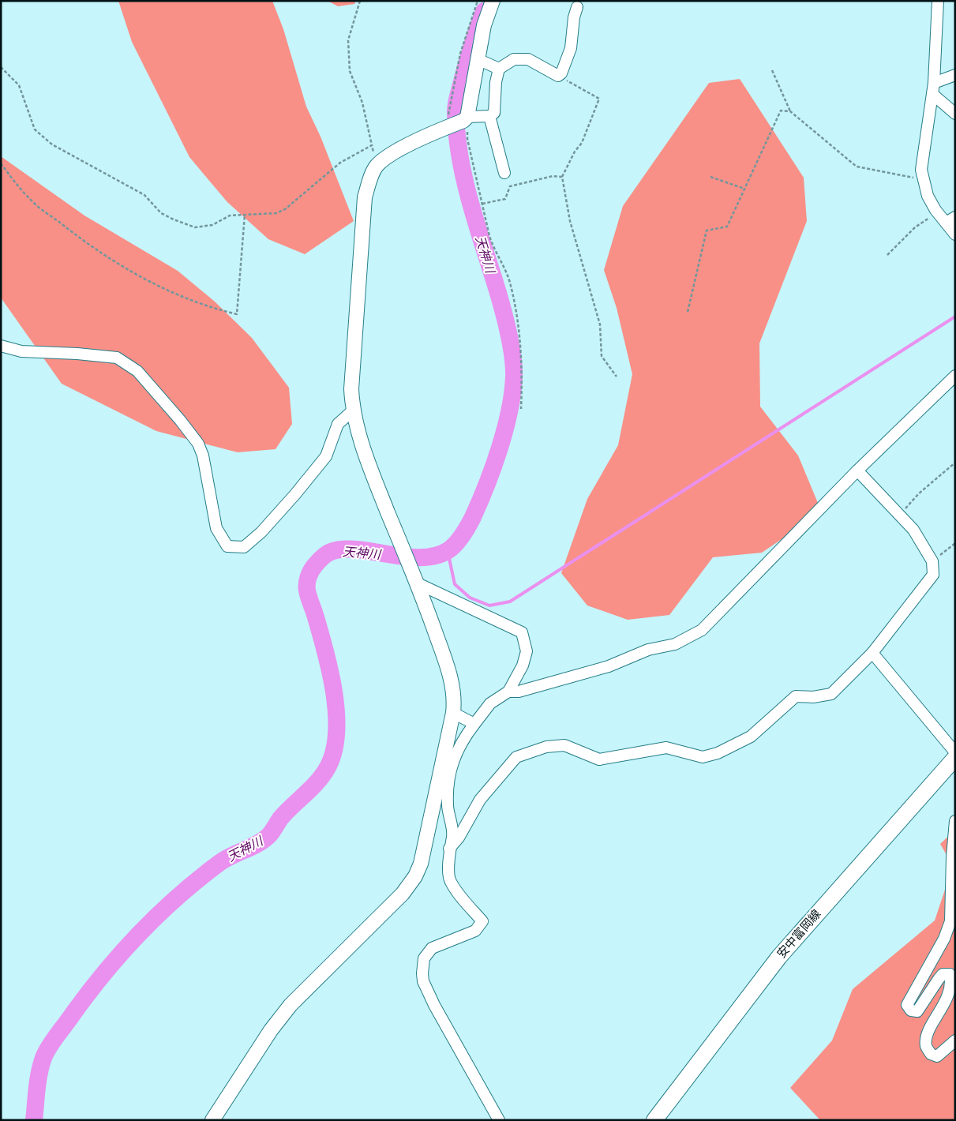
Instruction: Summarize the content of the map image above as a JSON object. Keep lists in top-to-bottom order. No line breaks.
{"streets":{"main road":["安中富岡線"]},"water":["天神川"]}
